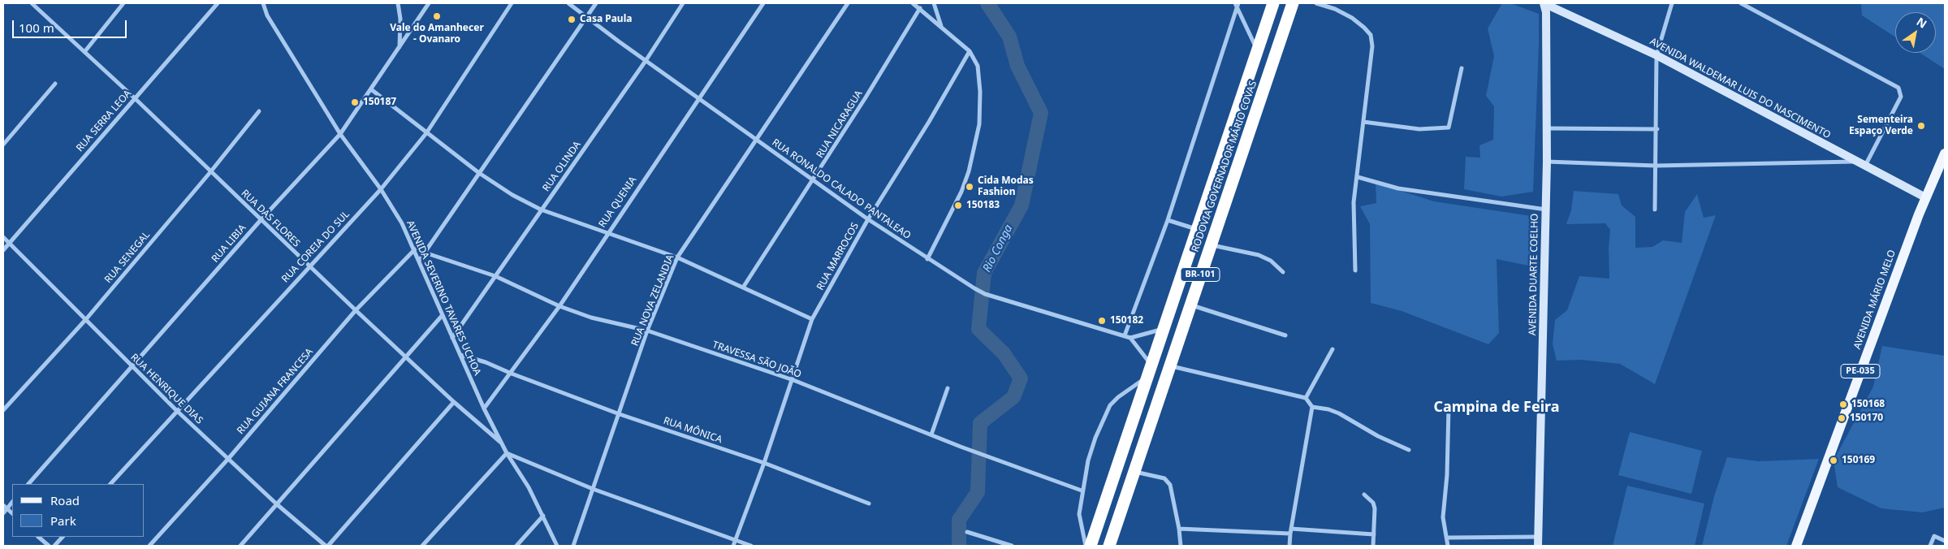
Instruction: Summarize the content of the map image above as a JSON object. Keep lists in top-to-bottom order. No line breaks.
{"streets":{"highway":["RODOVIA GOVERNADOR MÁRIO COVAS","BR-101"],"main road":["AVENIDA WALDEMAR LUIS DO NASCIMENTO","AVENIDA DUARTE COELHO","AVENIDA MÁRIO MELO","PE-035"],"street":["RUA SERRA LEOA","RUA NICARAGUA","RUA OLINDA","RUA RONALDO CALADO PANTALEAO","RUA QUENIA","RUA DAS FLORES","RUA LIBIA","RUA COREIA DO SUL","RUA MARROCOS","RUA SENEGAL","AVENIDA SEVERINO TAVARES UCHOA","RUA NOVA ZELANDIA","TRAVESSA SÃO JOÃO","RUA HENRIQUE DIAS","RUA GUIANA FRANCESA","RUA MÔNICA"]},"crossings":[["AVENIDA WALDEMAR LUIS DO NASCIMENTO","AVENIDA DUARTE COELHO"],["AVENIDA WALDEMAR LUIS DO NASCIMENTO","AVENIDA MÁRIO MELO"],["RUA SERRA LEOA","RUA DAS FLORES"],["RUA SERRA LEOA","RUA HENRIQUE DIAS"],["RUA NICARAGUA","RUA RONALDO CALADO PANTALEAO"],["RUA OLINDA","RUA RONALDO CALADO PANTALEAO"],["RUA OLINDA","AVENIDA SEVERINO TAVARES UCHOA"],["RUA OLINDA","TRAVESSA SÃO JOÃO"],["RUA RONALDO CALADO PANTALEAO","RUA QUENIA"],["RUA RONALDO CALADO PANTALEAO","RUA MARROCOS"],["RUA RONALDO CALADO PANTALEAO","RUA NOVA ZELANDIA"],["RUA QUENIA","AVENIDA SEVERINO TAVARES UCHOA"],["RUA QUENIA","TRAVESSA SÃO JOÃO"],["RUA QUENIA","RUA MÔNICA"],["RUA DAS FLORES","RUA LIBIA"],["RUA DAS FLORES","RUA COREIA DO SUL"],["RUA DAS FLORES","RUA SENEGAL"],["RUA DAS FLORES","AVENIDA SEVERINO TAVARES UCHOA"],["RUA DAS FLORES","RUA GUIANA FRANCESA"],["RUA LIBIA","AVENIDA SEVERINO TAVARES UCHOA"],["RUA LIBIA","RUA HENRIQUE DIAS"],["RUA COREIA DO SUL","AVENIDA SEVERINO TAVARES UCHOA"],["RUA COREIA DO SUL","RUA HENRIQUE DIAS"],["RUA MARROCOS","TRAVESSA SÃO JOÃO"],["RUA MARROCOS","RUA MÔNICA"],["RUA SENEGAL","RUA HENRIQUE DIAS"],["AVENIDA SEVERINO TAVARES UCHOA","RUA GUIANA FRANCESA"],["AVENIDA SEVERINO TAVARES UCHOA","RUA MÔNICA"],["RUA NOVA ZELANDIA","TRAVESSA SÃO JOÃO"],["RUA NOVA ZELANDIA","RUA MÔNICA"],["RUA HENRIQUE DIAS","RUA GUIANA FRANCESA"]],"districts":["Campina de Feira"],"water":["Rio Conga"],"places":["Vale do Amanhecer - Ovanaro","Casa Paula","150187","Sementeira Espaço Verde","Cida Modas Fashion","150183","150182","150168","150170","150169"],"legend":["Road","Park"],"scale_bar":"100 m","north":"top right"}
